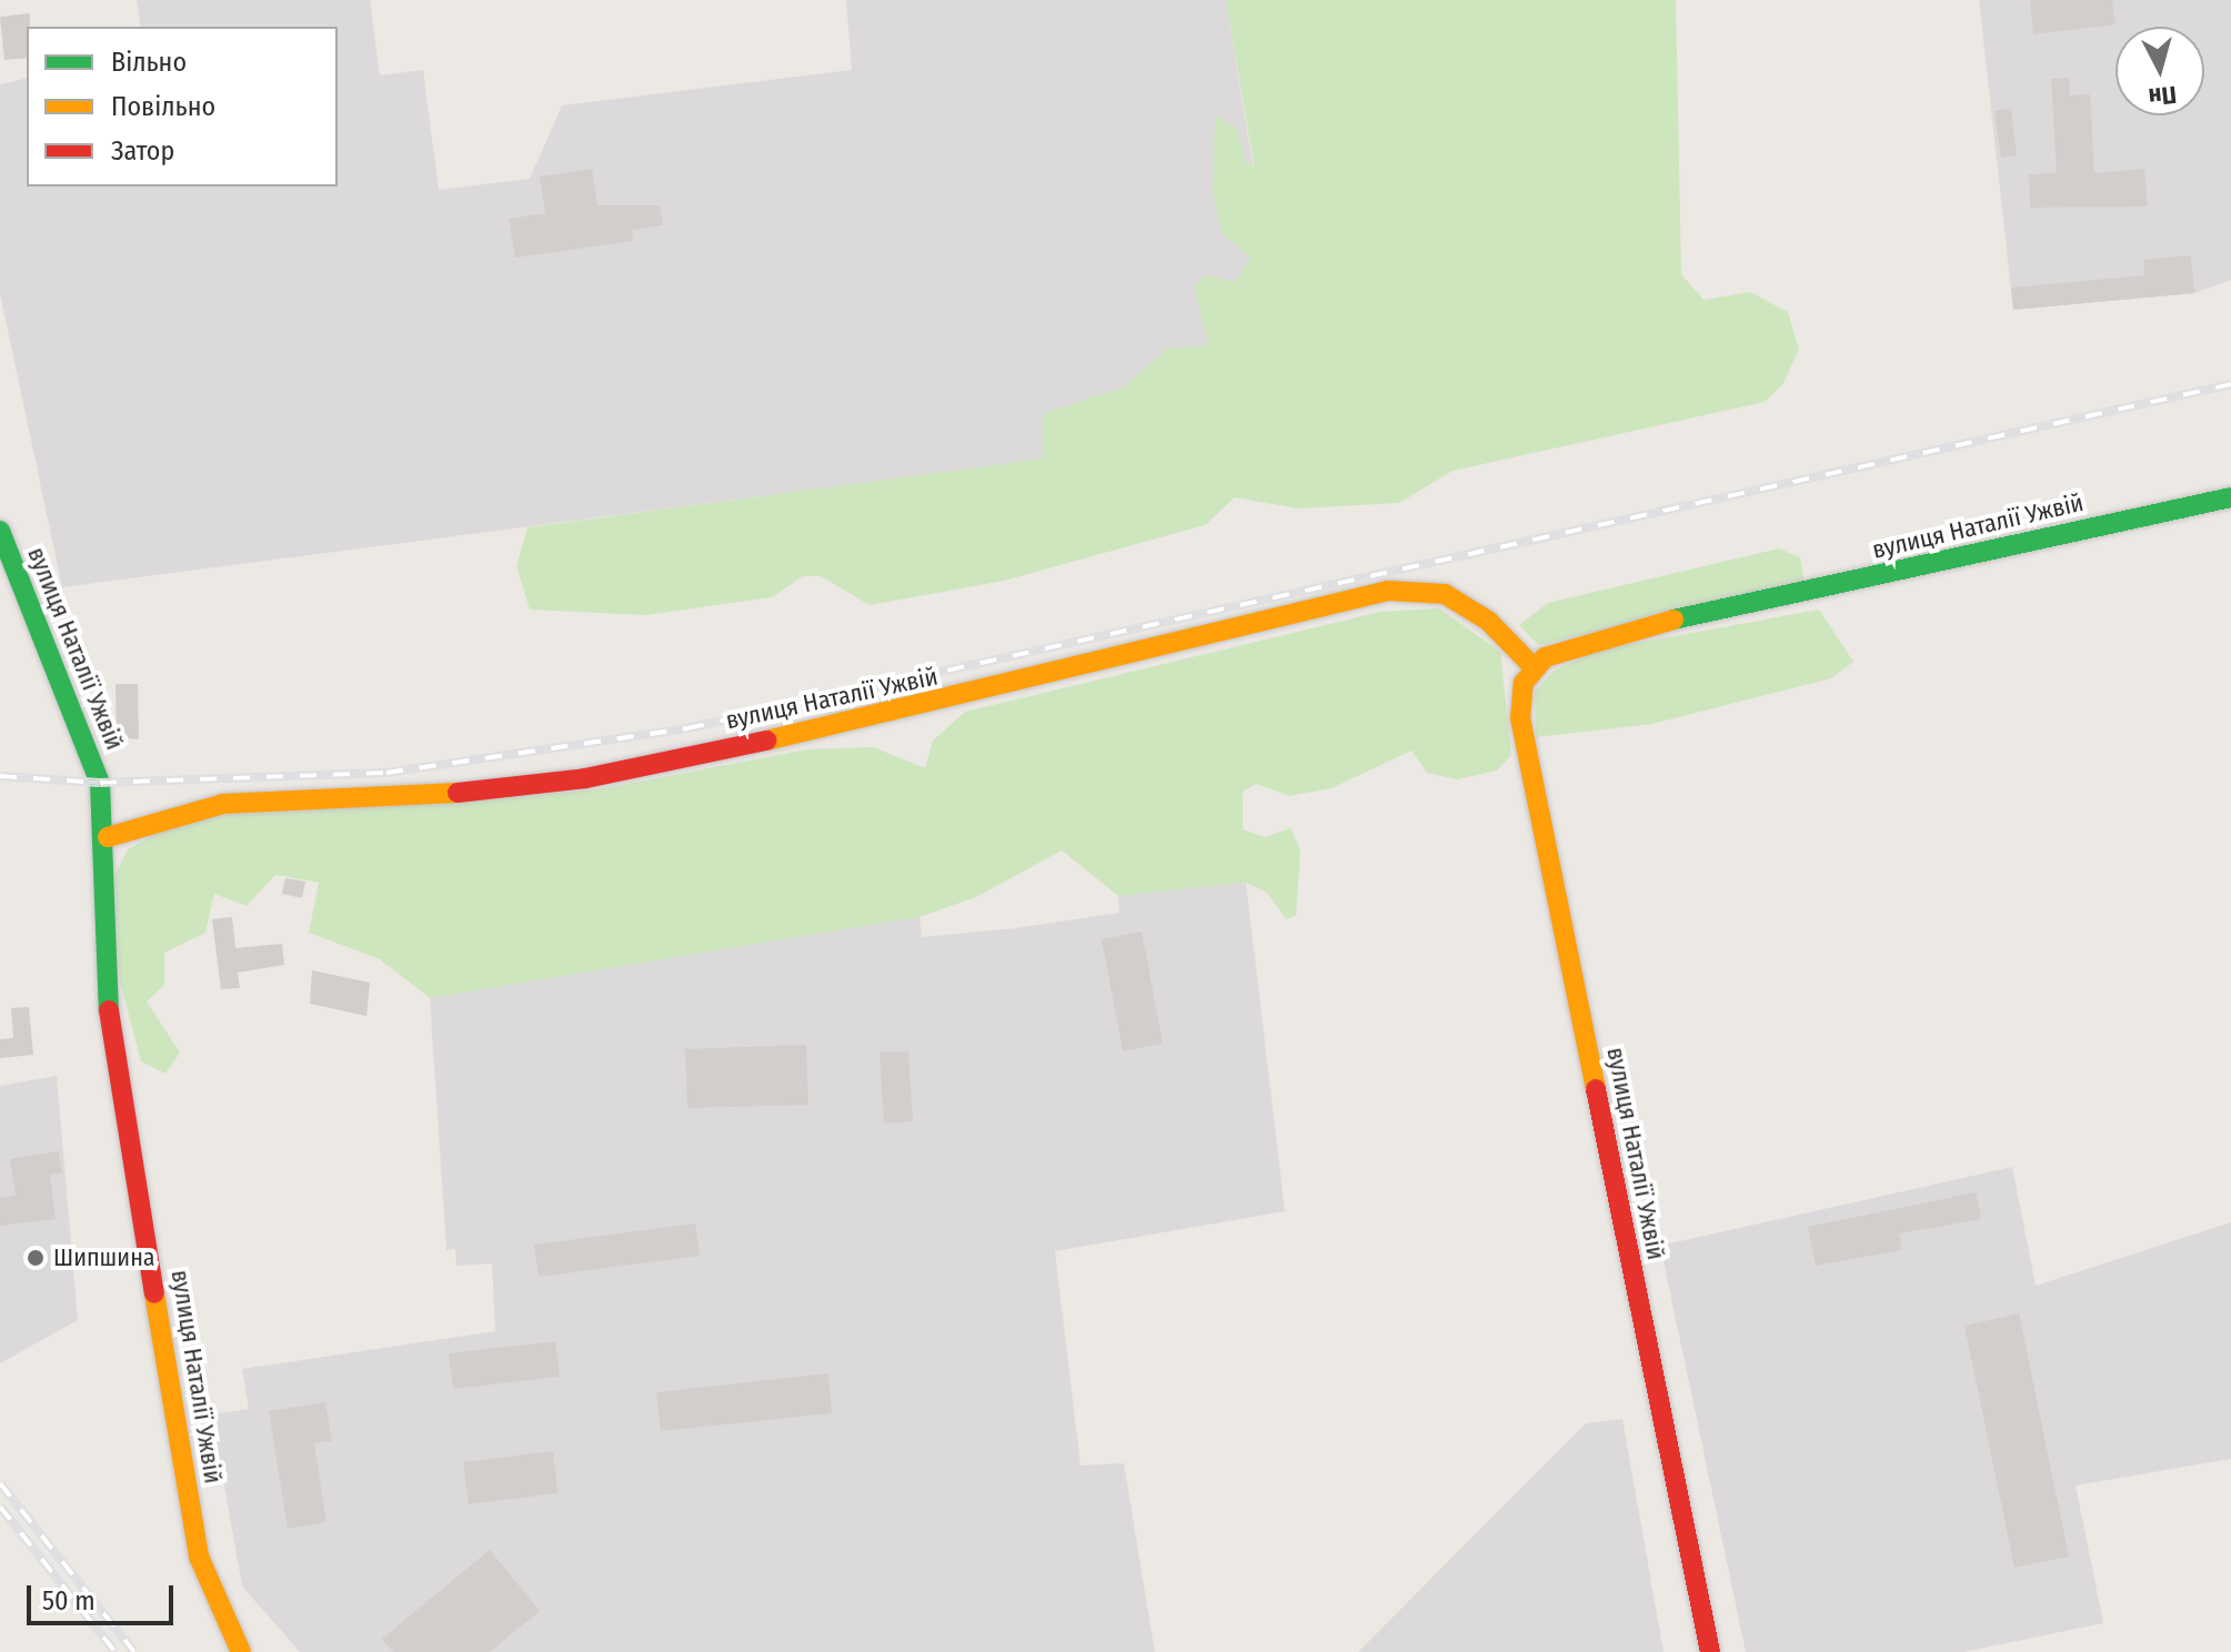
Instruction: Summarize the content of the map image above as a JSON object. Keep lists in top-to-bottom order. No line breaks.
{"streets":{"street":["вулиця Наталії Ужвій"]},"places":["Шипшина"],"legend":["Вільно","Повільно","Затор"],"scale_bar":"50 m","north":"bottom"}
